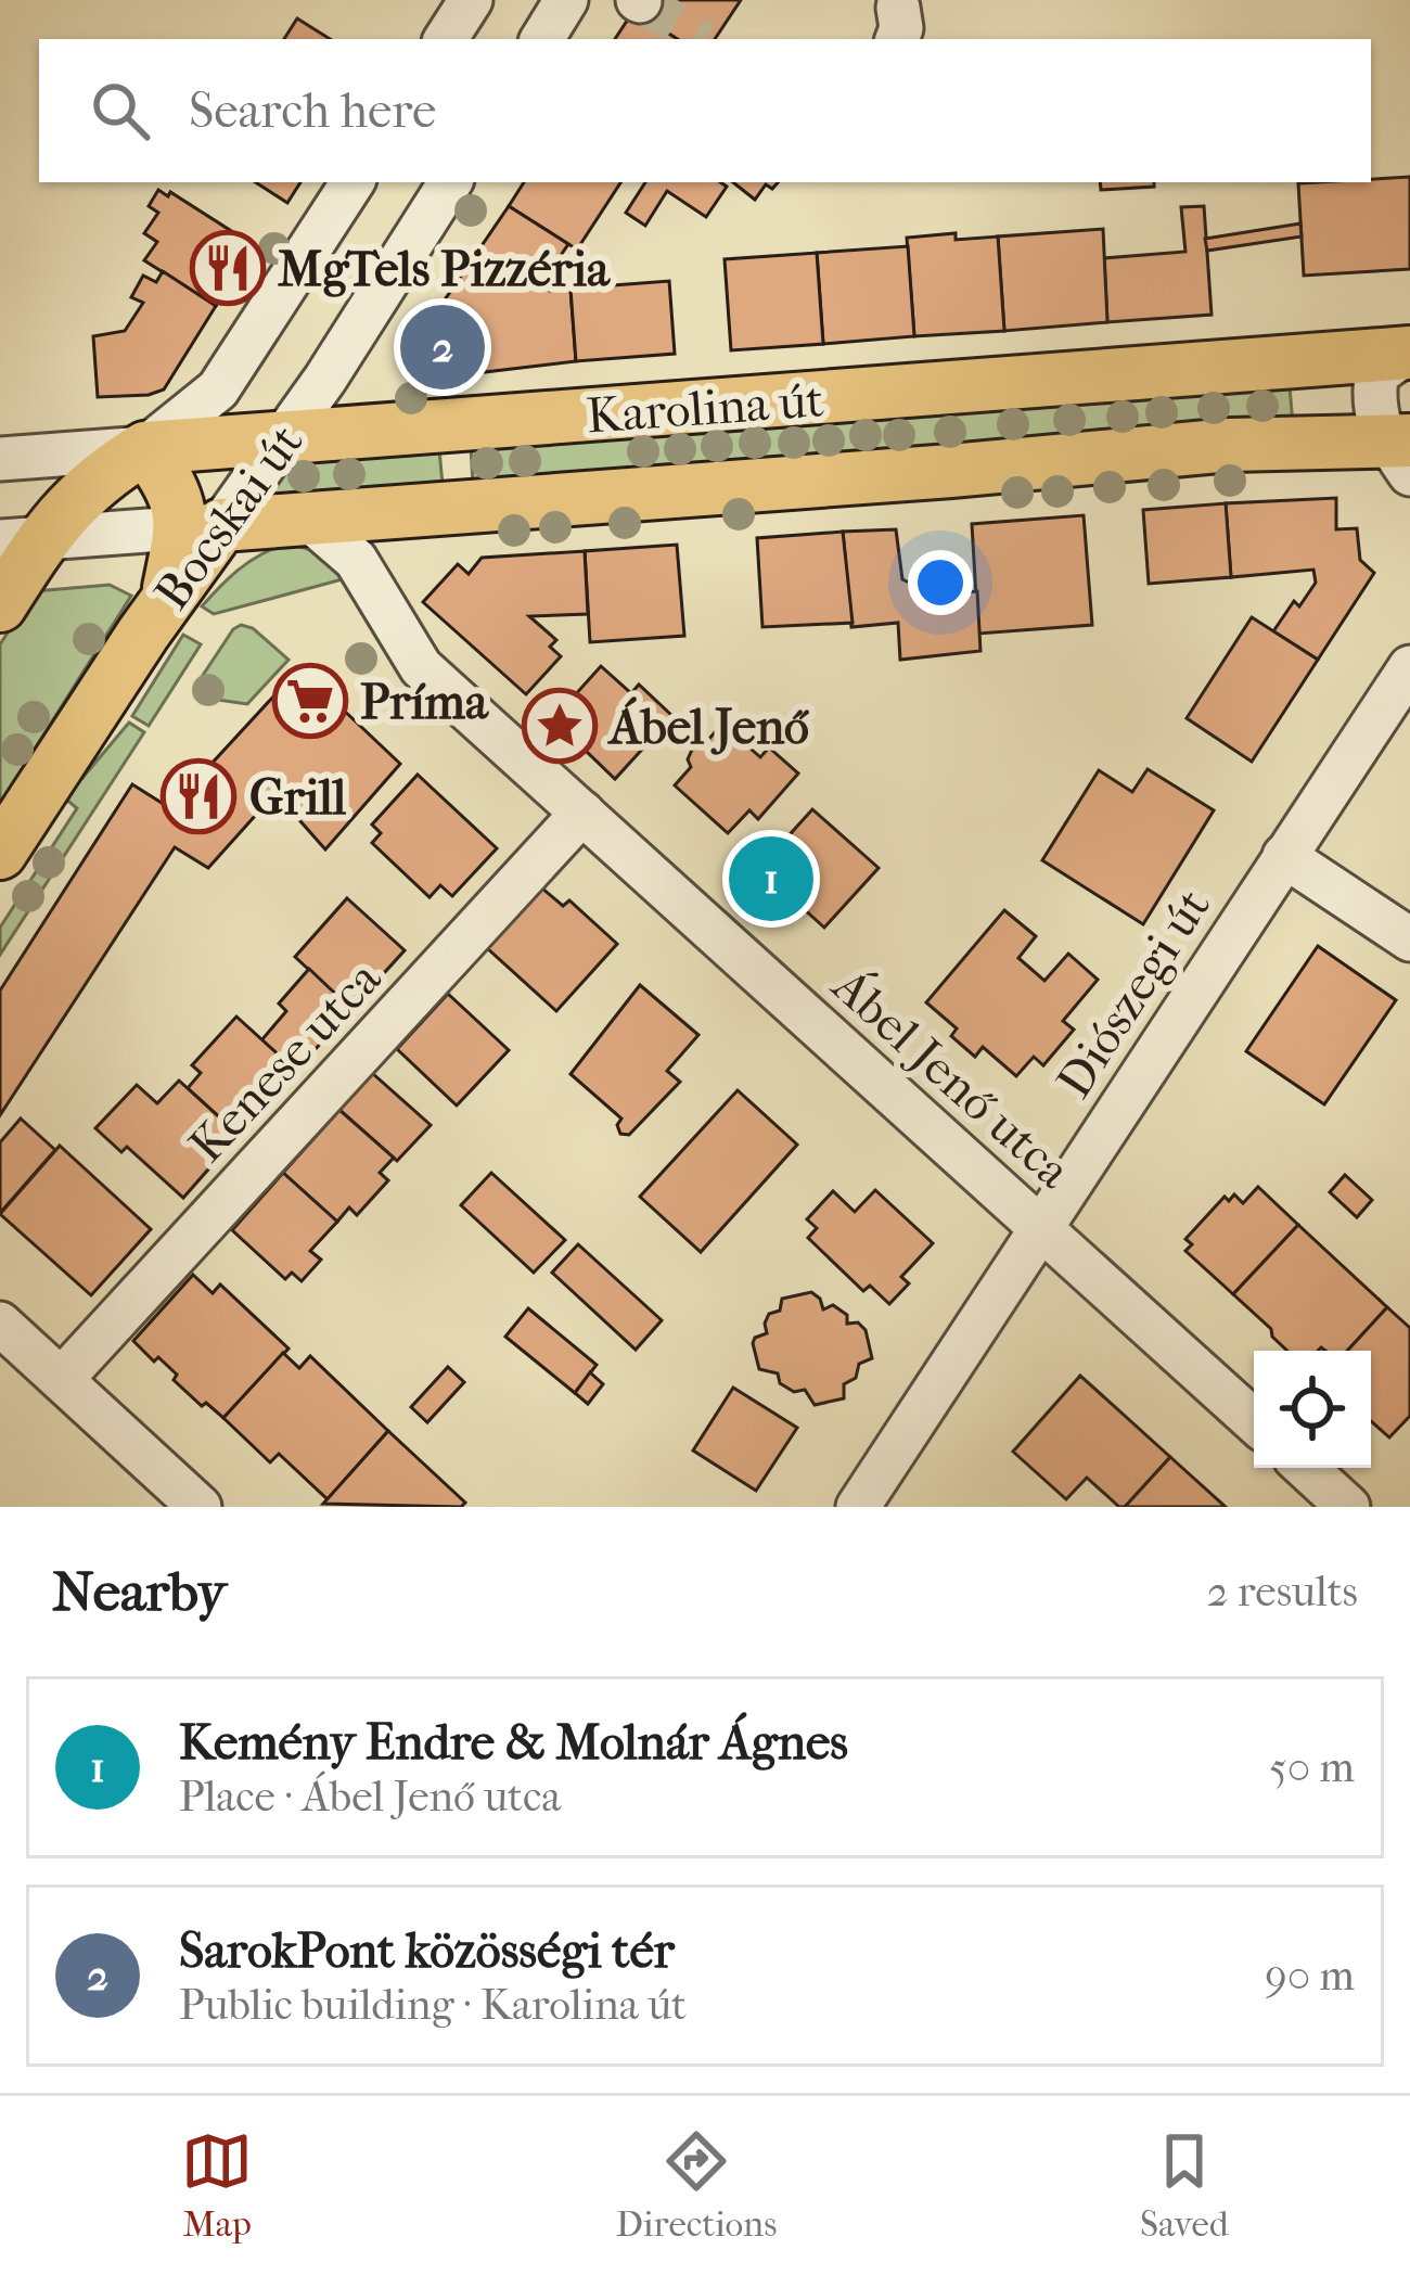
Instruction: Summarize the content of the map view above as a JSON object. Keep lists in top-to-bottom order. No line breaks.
{"streets":{"main road":["Karolina út","Bocskai út"],"street":["Diószegi út","Kenese utca","Ábel Jenő utca"]},"crossings":[["Karolina út","Bocskai út"],["Karolina út","Ábel Jenő utca"],["Diószegi út","Ábel Jenő utca"],["Kenese utca","Ábel Jenő utca"]],"places":{"restaurant":["MgTels Pizzéria","Grill"],"supermarket":["Príma"],"place":["Ábel Jenő"]},"page":{"search":"Search here","pins":["2","1"],"heading":["Nearby","2 results"],"list":[{"mark":"1","name":"Kemény Endre & Molnár Ágnes","note":"Place · Ábel Jenő utca","value":"50 m"},{"mark":"2","name":"SarokPont közösségi tér","note":"Public building · Karolina út","value":"90 m"}],"nav":["Map","Directions","Saved"]}}
